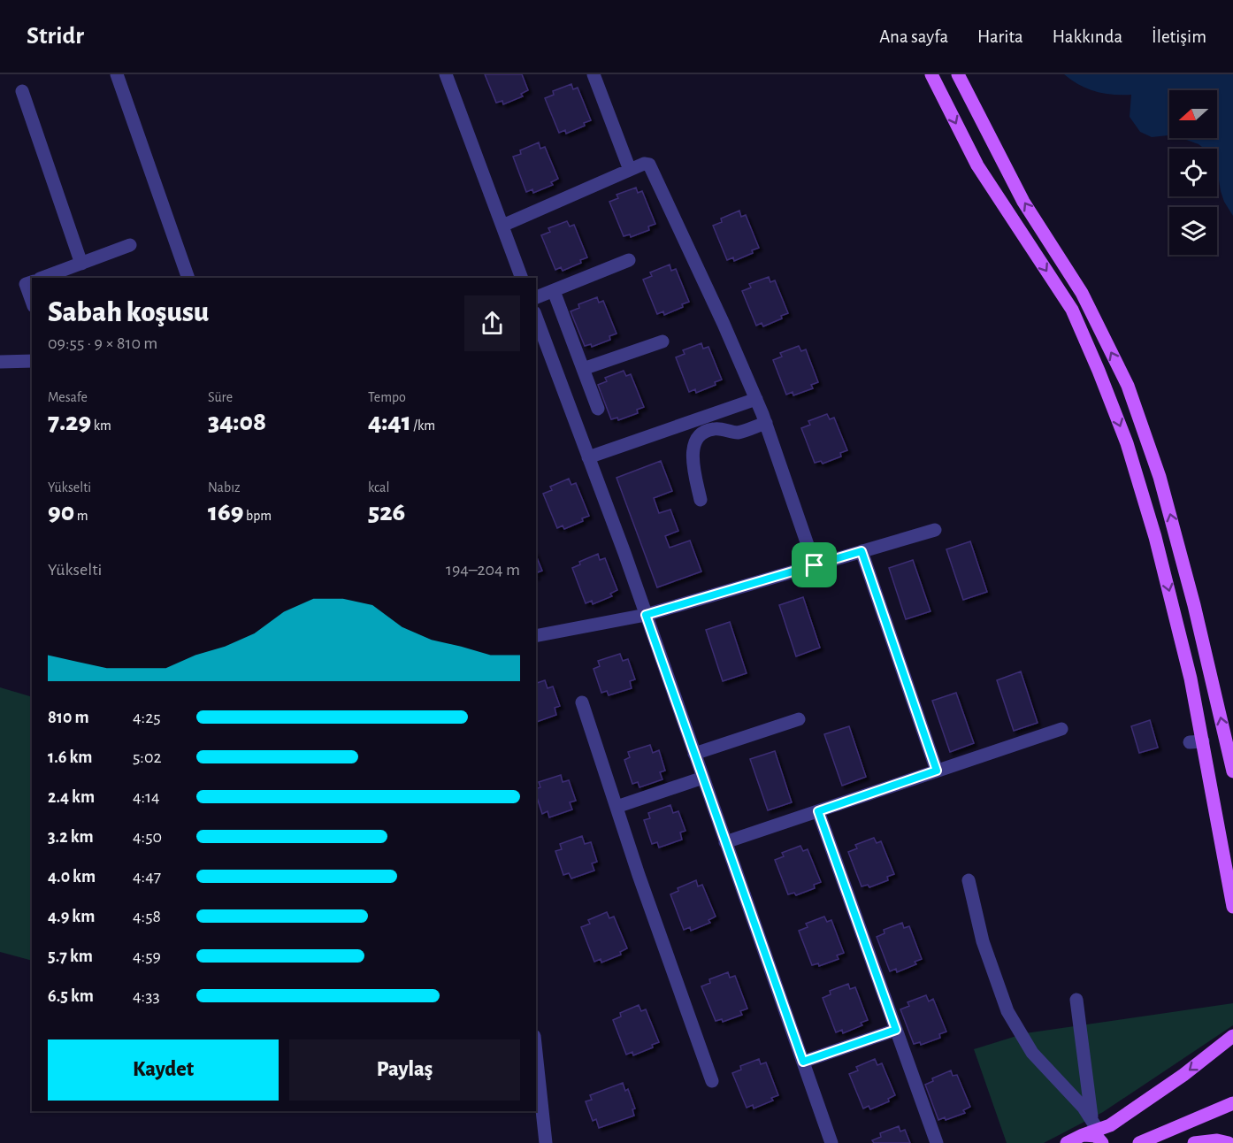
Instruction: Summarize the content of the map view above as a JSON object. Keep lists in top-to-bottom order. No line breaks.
{"north":"left","page":{"header":"Stridr","nav":["Ana sayfa","Harita","Hakkında","İletişim"],"heading":["Sabah koşusu","09:55 · 9 × 810 m"],"stats":[["Mesafe","7.29 km"],["Süre","34:08"],["Tempo","4:41 /km"],["Yükselti","90 m"],["Nabız","169 bpm"],["kcal","526"]],"chart":["Yükselti","194–204 m"],"list":[{"name":"810 m","note":"4:25"},{"name":"1.6 km","note":"5:02"},{"name":"2.4 km","note":"4:14"},{"name":"3.2 km","note":"4:50"},{"name":"4.0 km","note":"4:47"},{"name":"4.9 km","note":"4:58"},{"name":"5.7 km","note":"4:59"},{"name":"6.5 km","note":"4:33"}],"buttons":["Kaydet","Paylaş"]}}
